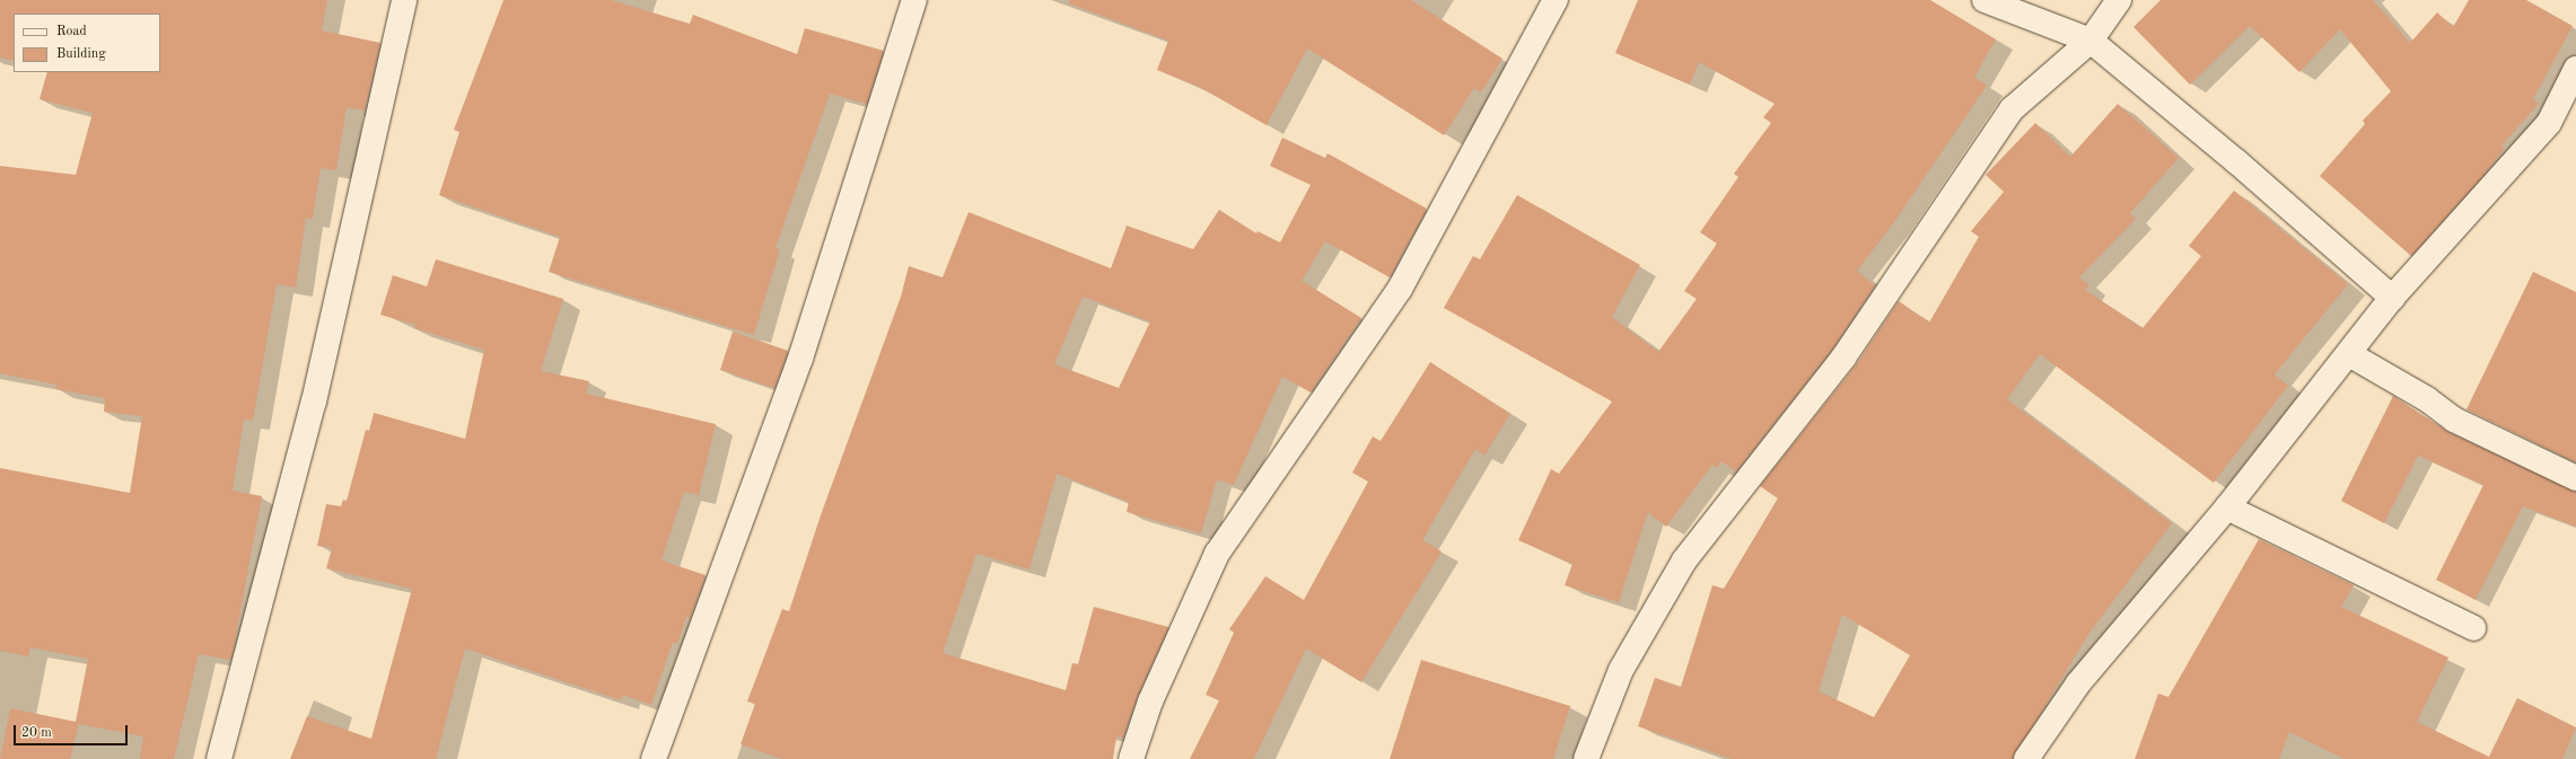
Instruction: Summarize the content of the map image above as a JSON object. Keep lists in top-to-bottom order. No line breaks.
{"legend":["Road","Building"],"scale_bar":"20 m"}
